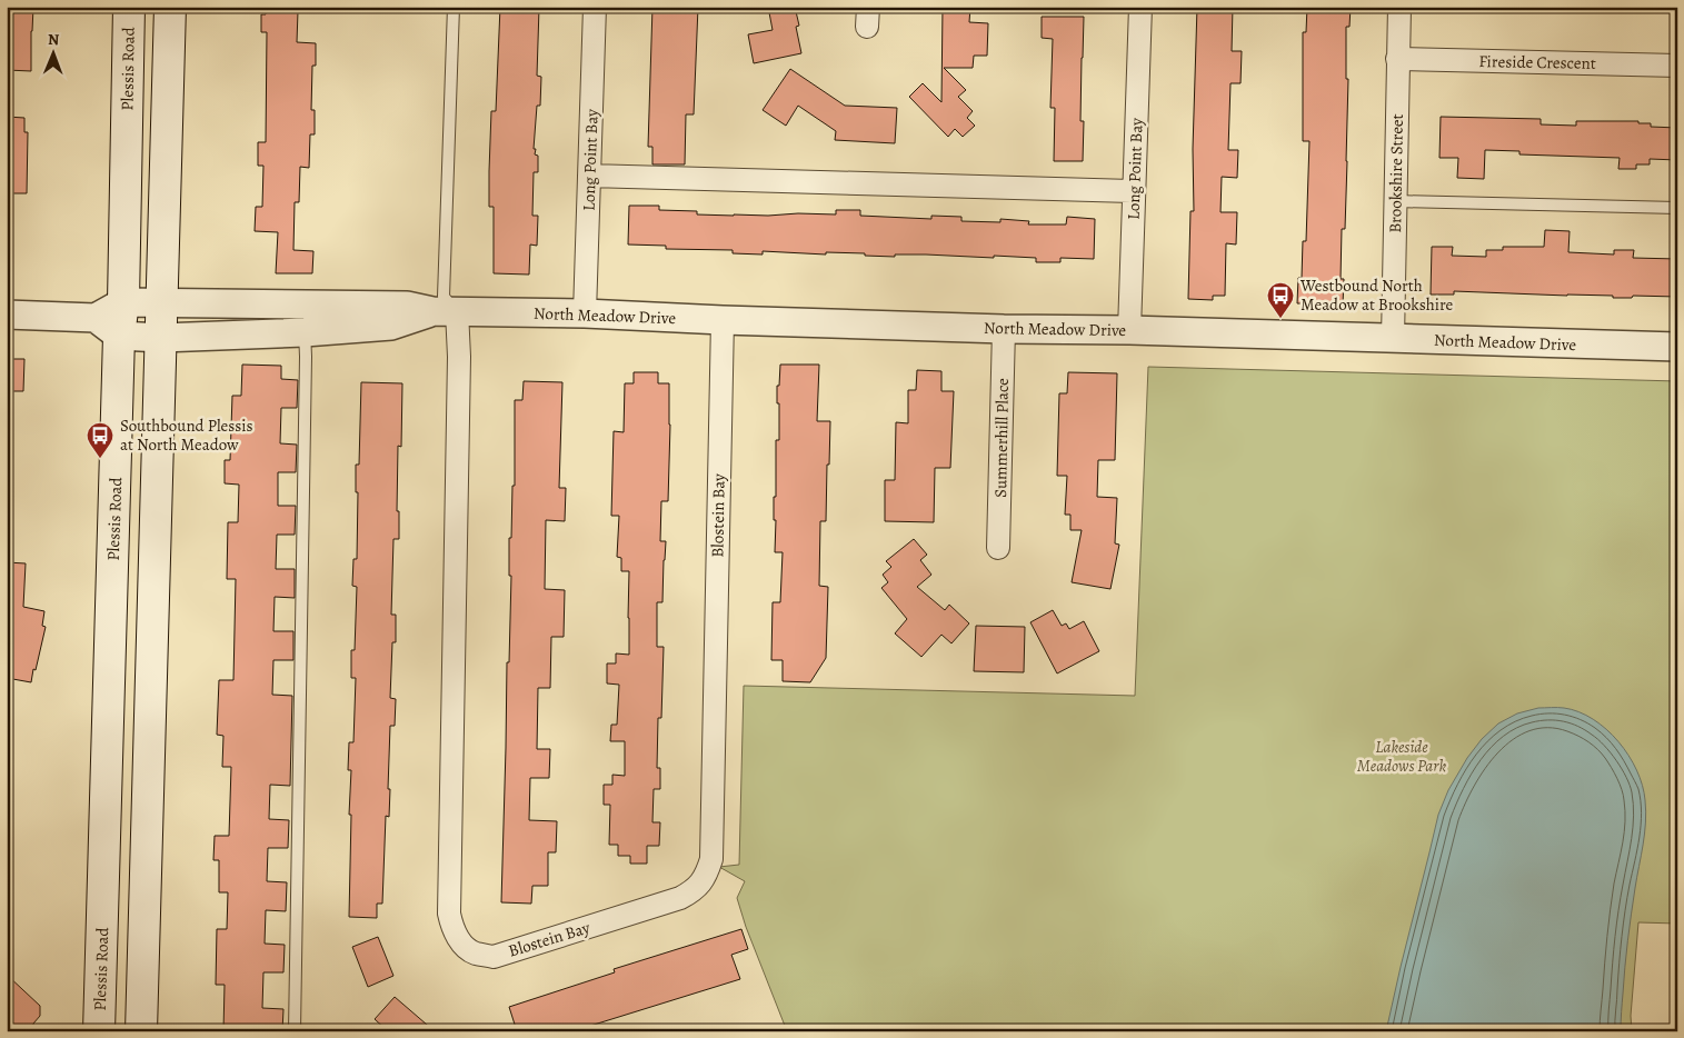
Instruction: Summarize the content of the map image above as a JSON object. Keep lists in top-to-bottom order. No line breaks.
{"streets":{"main road":["Plessis Road"],"street":["Fireside Crescent","Long Point Bay","Brookshire Street","North Meadow Drive","Summerhill Place","Blostein Bay"]},"crossings":[["Fireside Crescent","Brookshire Street"],["Plessis Road","North Meadow Drive"],["Long Point Bay","North Meadow Drive"],["Brookshire Street","North Meadow Drive"],["North Meadow Drive","Summerhill Place"],["North Meadow Drive","Blostein Bay"]],"parks":["Lakeside Meadows Park"],"places":{"bus stop":["Westbound North Meadow at Brookshire","Southbound Plessis at North Meadow"]},"north":"top"}
